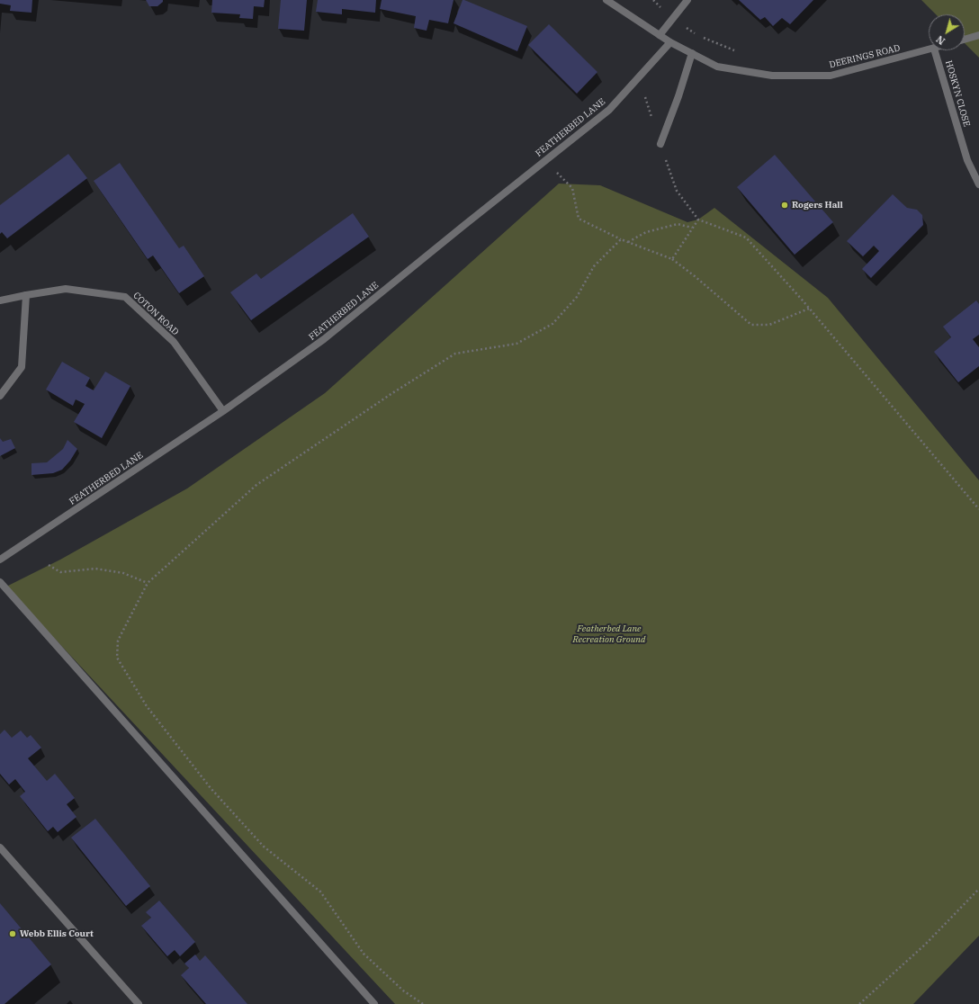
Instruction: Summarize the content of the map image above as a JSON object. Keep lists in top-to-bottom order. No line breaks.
{"streets":{"street":["DEERINGS ROAD","HOSKYN CLOSE","FEATHERBED LANE","COTON ROAD"]},"crossings":[["DEERINGS ROAD","FEATHERBED LANE"],["FEATHERBED LANE","COTON ROAD"]],"parks":["Featherbed Lane Recreation Ground"],"places":["Rogers Hall","Webb Ellis Court"],"north":"bottom left"}
